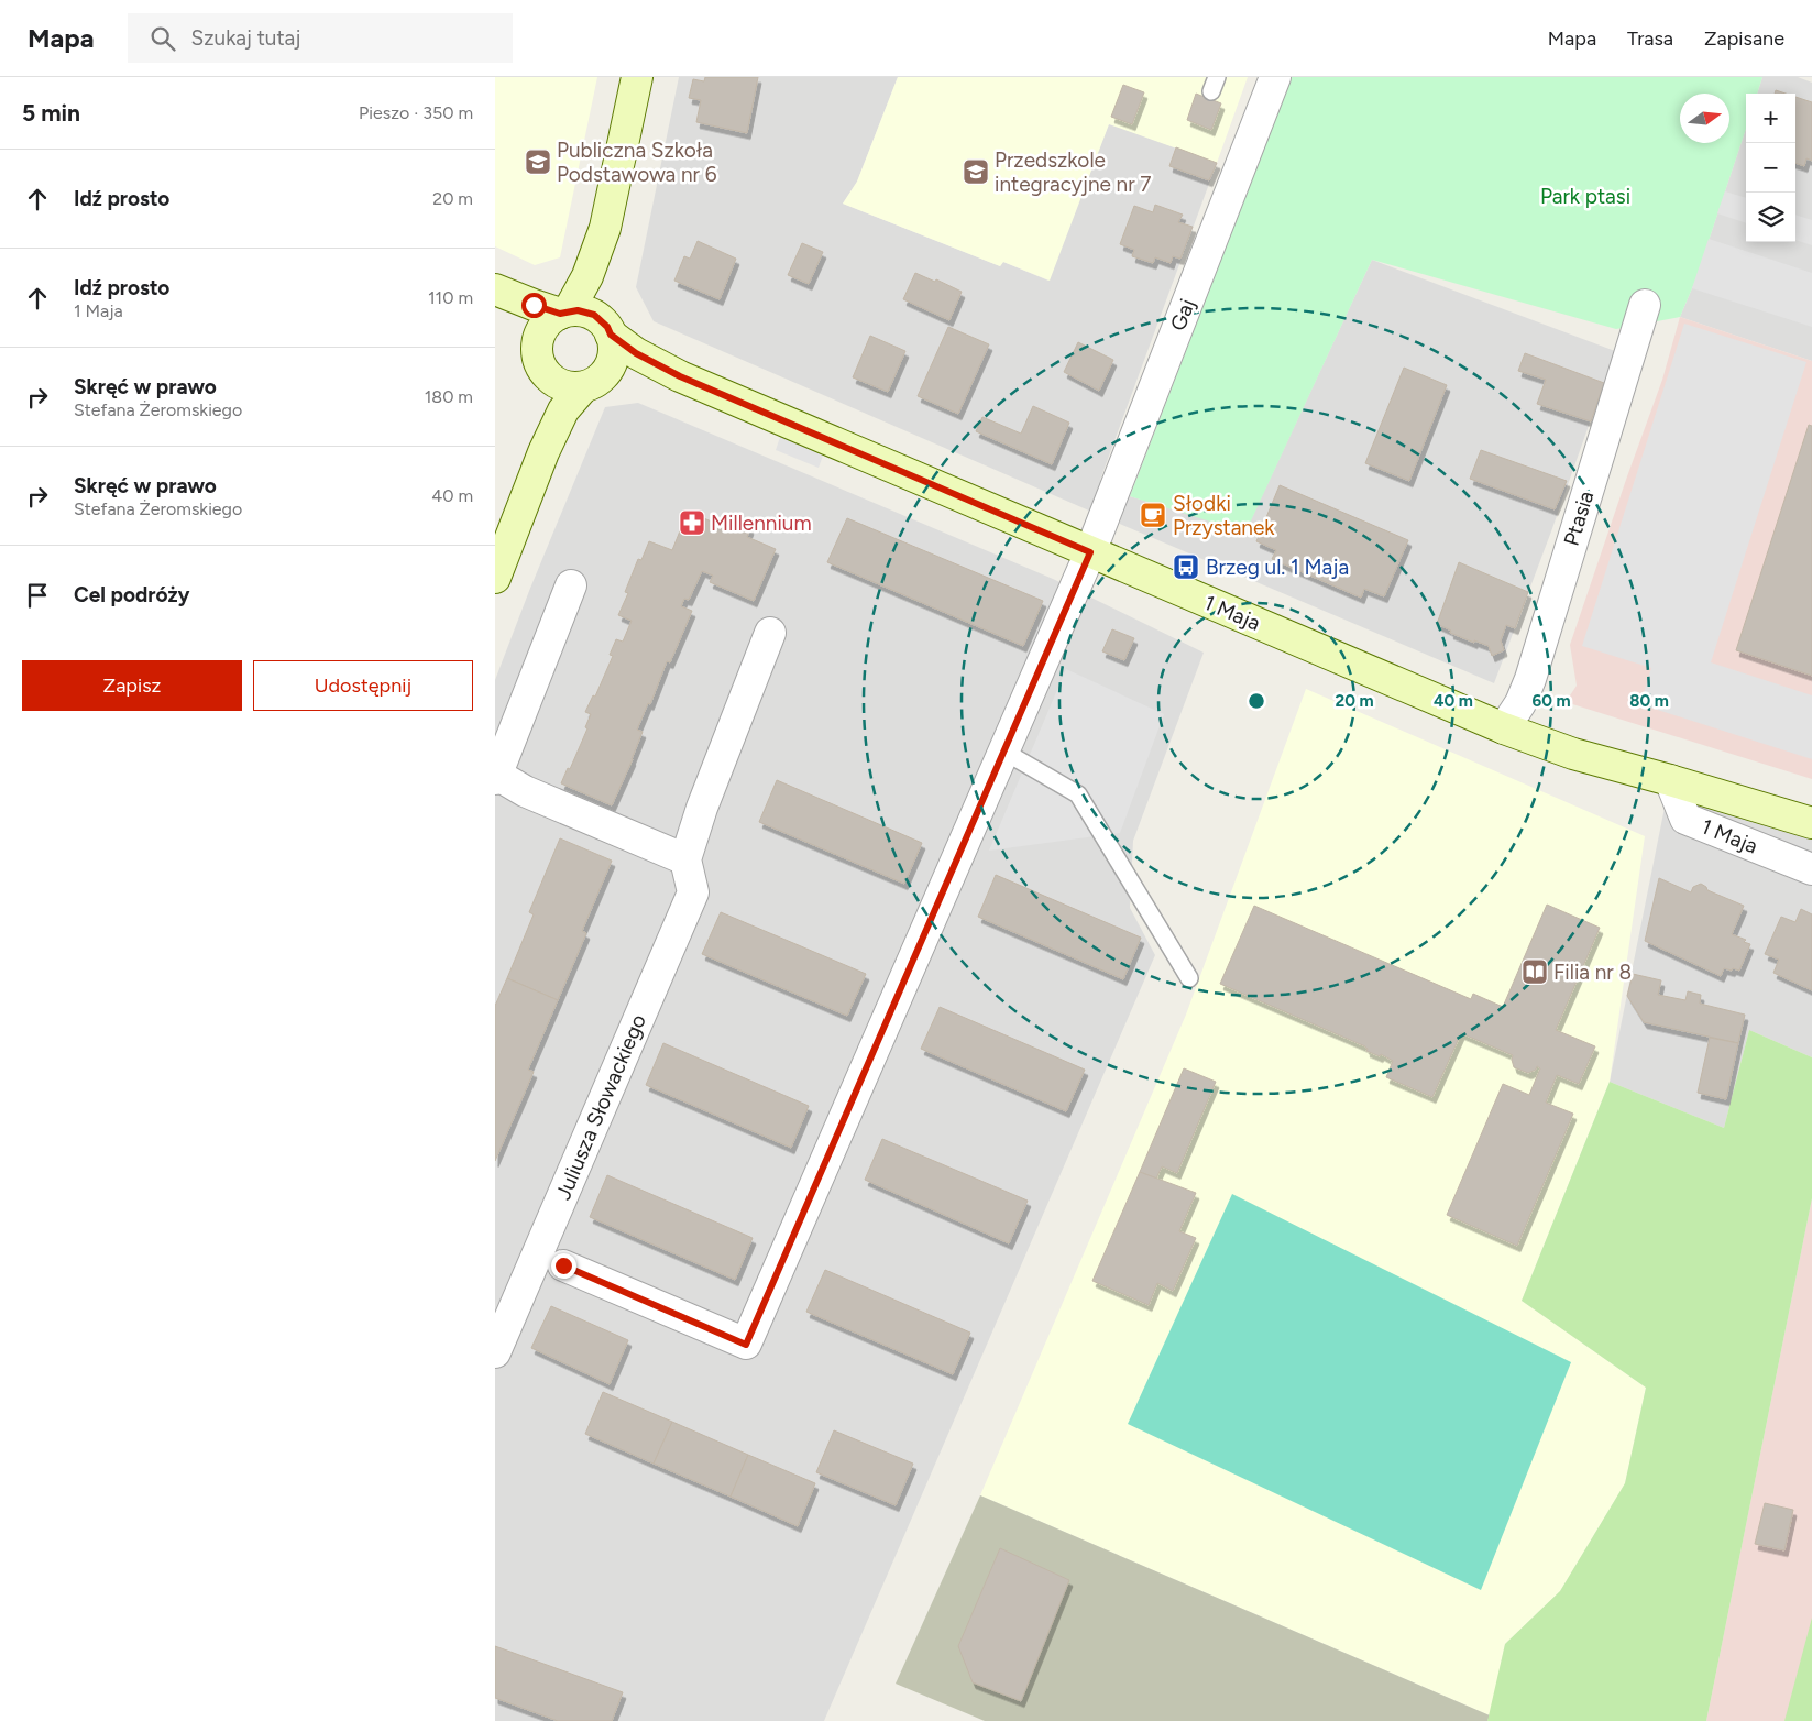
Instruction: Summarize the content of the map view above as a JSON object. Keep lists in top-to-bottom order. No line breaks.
{"streets":{"street":["Gaj","Ptasia","1 Maja","Juliusza Słowackiego"]},"crossings":[["Gaj","1 Maja"],["Ptasia","1 Maja"]],"parks":["Park ptasi"],"places":{"school or university":["Publiczna Szkoła Podstawowa nr 6","Przedszkole integracyjne nr 7"],"cafe":["Słodki Przystanek"],"pharmacy":["Millennium"],"bus stop":["Brzeg ul. 1 Maja"],"library":["Filia nr 8"]},"north":"right","page":{"header":"Mapa","search":"Szukaj tutaj","nav":["Mapa","Trasa","Zapisane"],"heading":["5 min","Pieszo · 350 m"],"map_buttons":["+","−"],"list":[["Idź prosto","20 m"],["Idź prosto","1 Maja","110 m"],["Skręć w prawo","Stefana Żeromskiego","180 m"],["Skręć w prawo","Stefana Żeromskiego","40 m"],"Cel podróży"],"buttons":["Zapisz","Udostępnij"]},"rings":["20 m","40 m","60 m","80 m"]}
